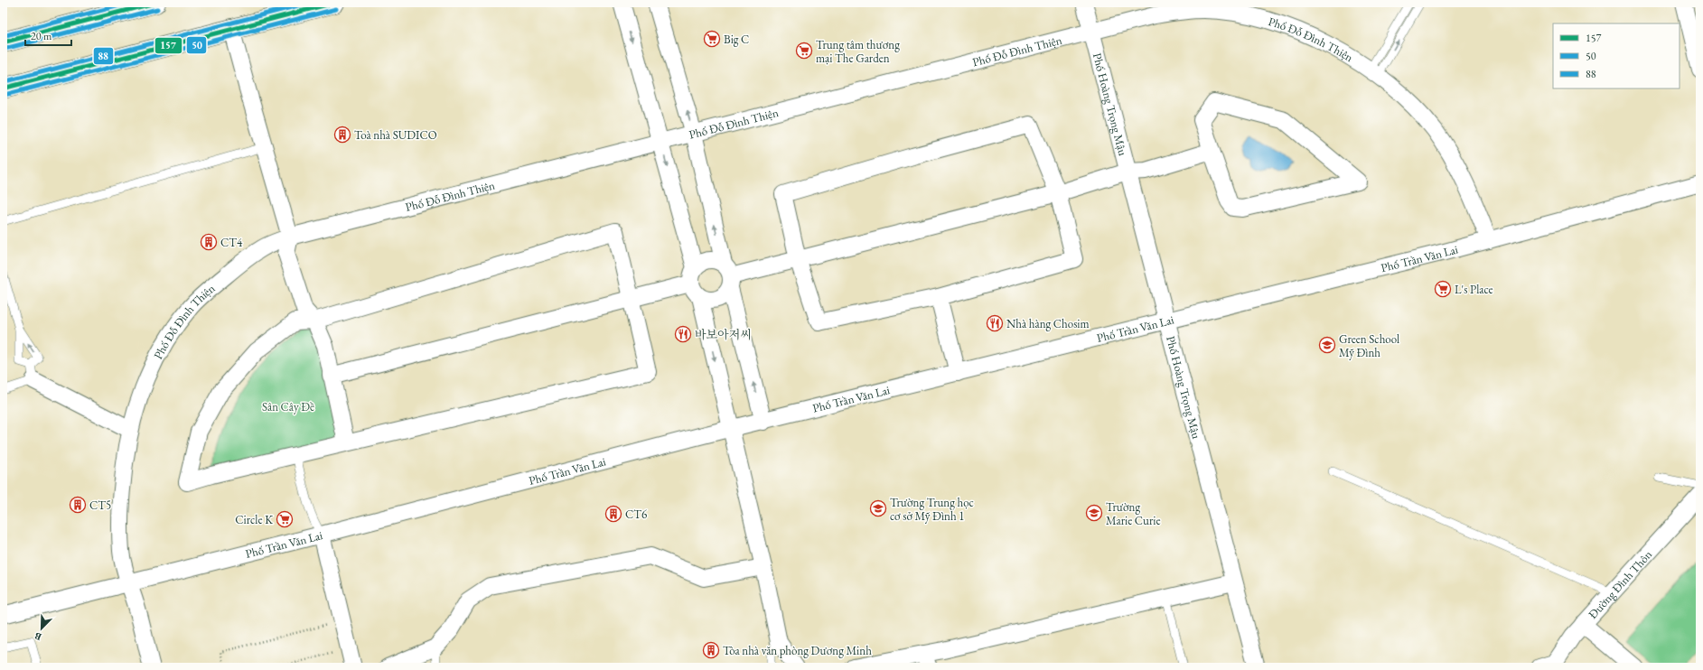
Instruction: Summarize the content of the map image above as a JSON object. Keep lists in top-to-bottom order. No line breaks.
{"streets":{"street":["Phố Đỗ Đình Thiện","Phố Hoàng Trọng Mậu","Phố Trần Văn Lai","Đường Đình Thôn"]},"crossings":[["Phố Đỗ Đình Thiện","Phố Hoàng Trọng Mậu"],["Phố Đỗ Đình Thiện","Phố Trần Văn Lai"],["Phố Hoàng Trọng Mậu","Phố Trần Văn Lai"]],"parks":["Sân Cây Đề"],"places":{"supermarket":["Big C","Trung tâm thương mại The Garden","L's Place","Circle K"],"building":["Toà nhà SUDICO","CT4","CT5","CT6","Tòa nhà văn phòng Dương Minh"],"restaurant":["Nhà hàng Chosim","바보아저씨"],"school or university":["Green School Mỹ Đình","Trường Trung học cơ sở Mỹ Đình 1","Trường Marie Curie"]},"lines":["transit line 157","transit line 88","transit line 50"],"legend":["157","50","88"],"scale_bar":"20 m","north":"bottom left"}
